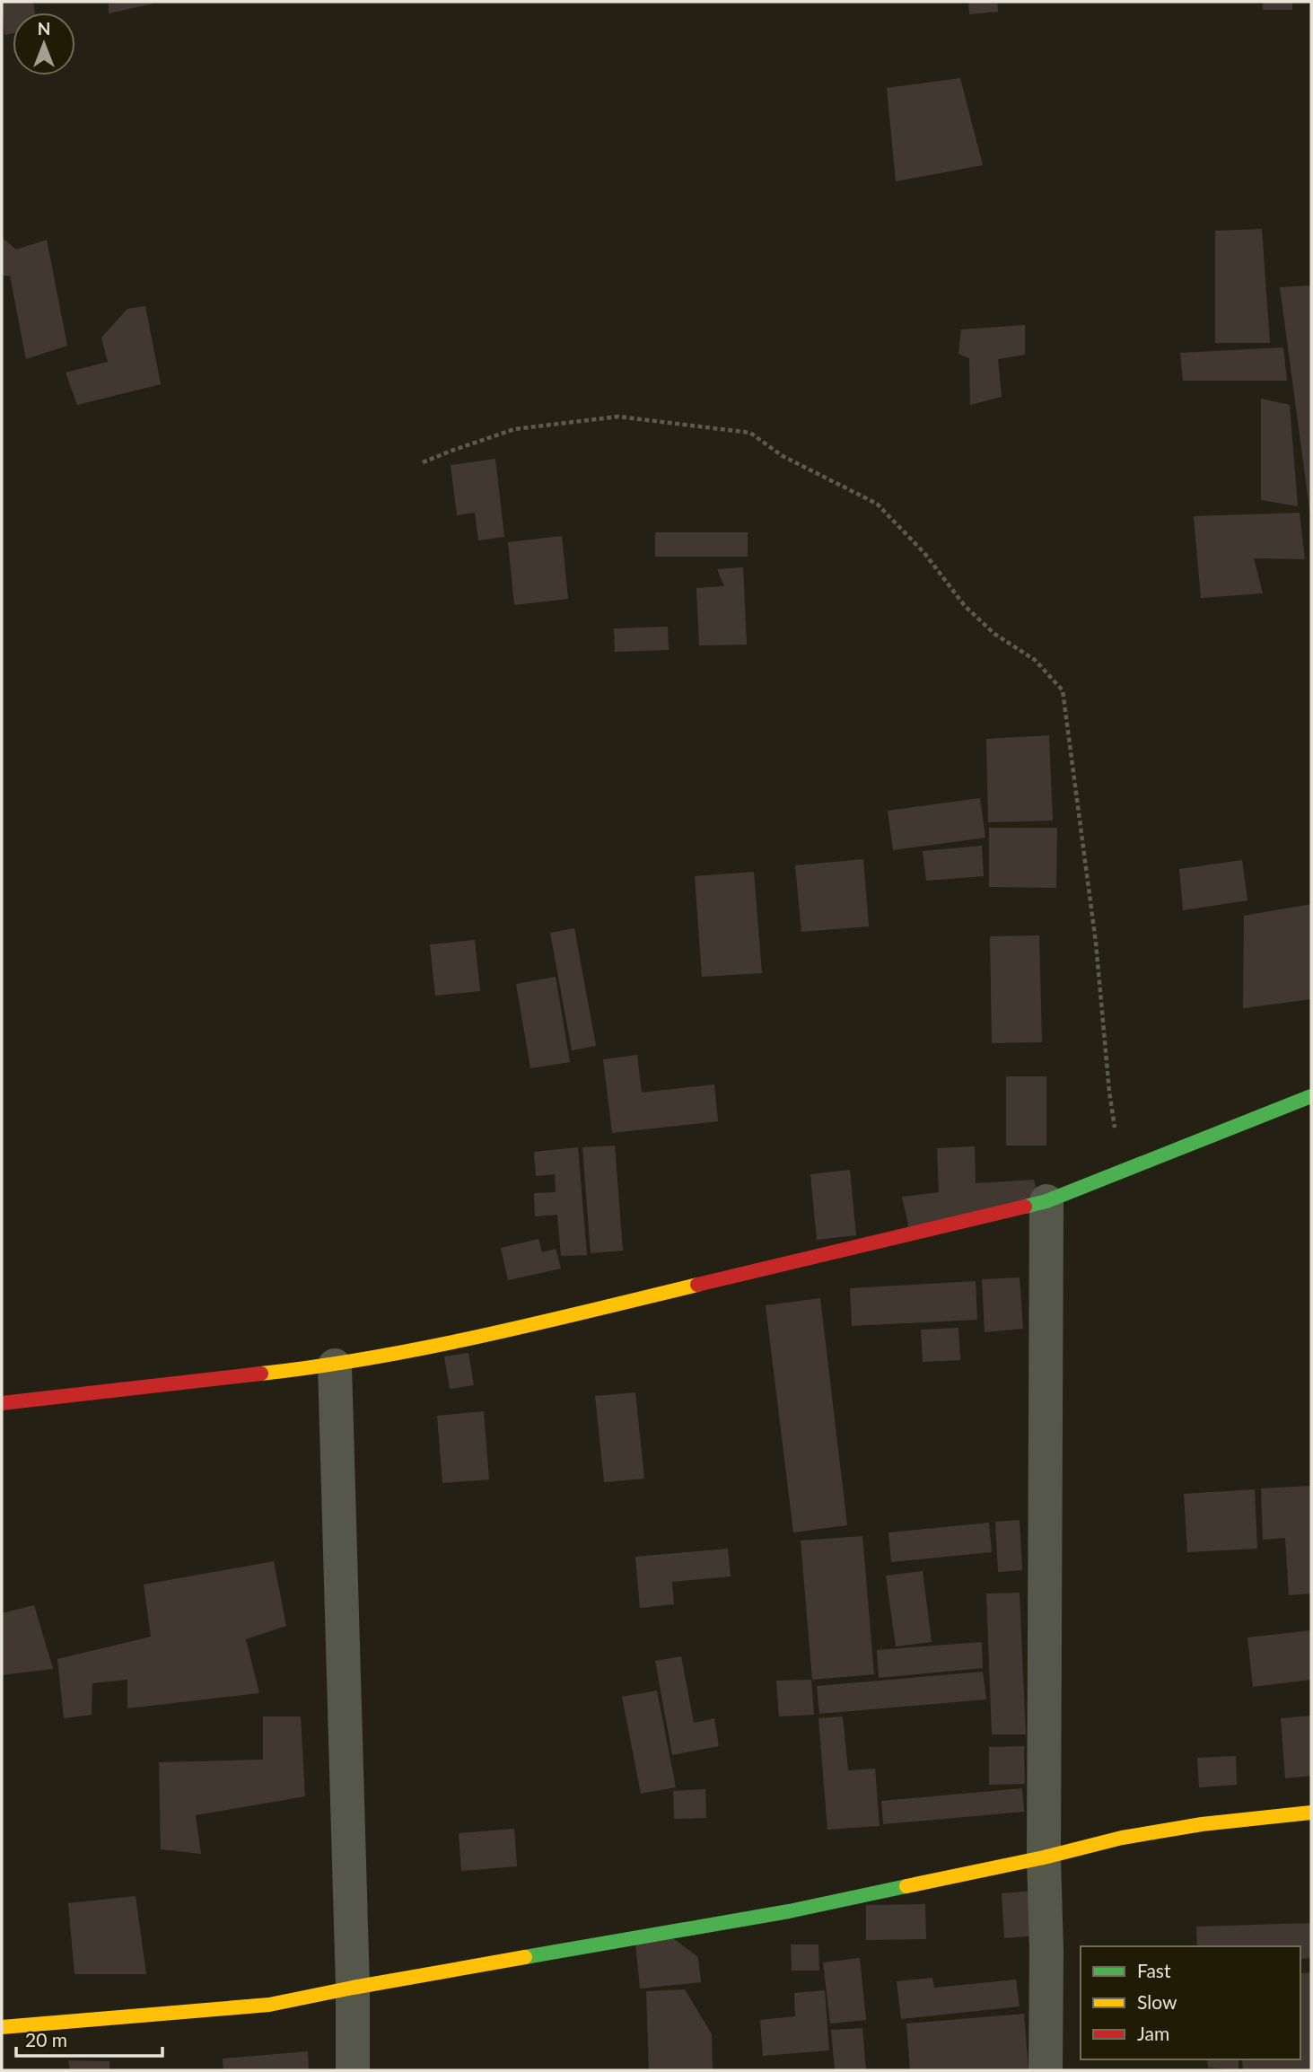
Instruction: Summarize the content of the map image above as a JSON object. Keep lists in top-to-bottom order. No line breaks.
{"legend":["Fast","Slow","Jam"],"scale_bar":"20 m","north":"top"}
